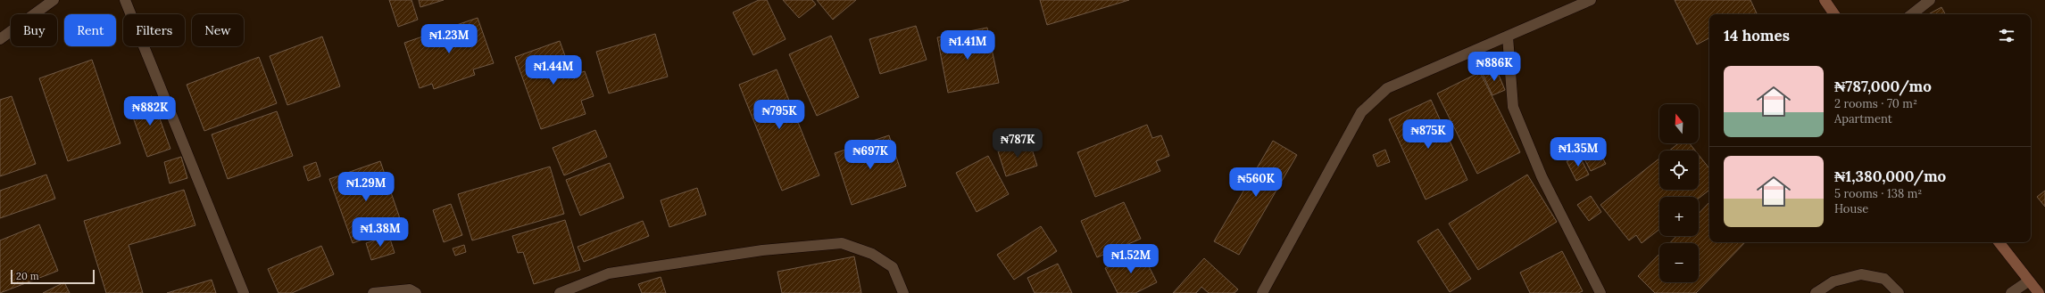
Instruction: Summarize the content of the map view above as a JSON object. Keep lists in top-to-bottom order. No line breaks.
{"scale_bar":"20 m","north":"top","page":{"chip":["Buy","Rent","Filters","New"],"heading":"14 homes","price":["₦1.23M","₦1.41M","₦886K","₦1.44M","₦882K","₦795K","₦875K","₦787K","₦1.35M","₦697K","₦560K","₦1.29M","₦1.38M","₦1.52M"],"list":[{"name":"₦787,000/mo","note":"2 rooms · 70 m² · Apartment"},{"name":"₦1,380,000/mo","note":"5 rooms · 138 m² · House"}],"map_buttons":["+","−"],"scale":"20 m"}}
